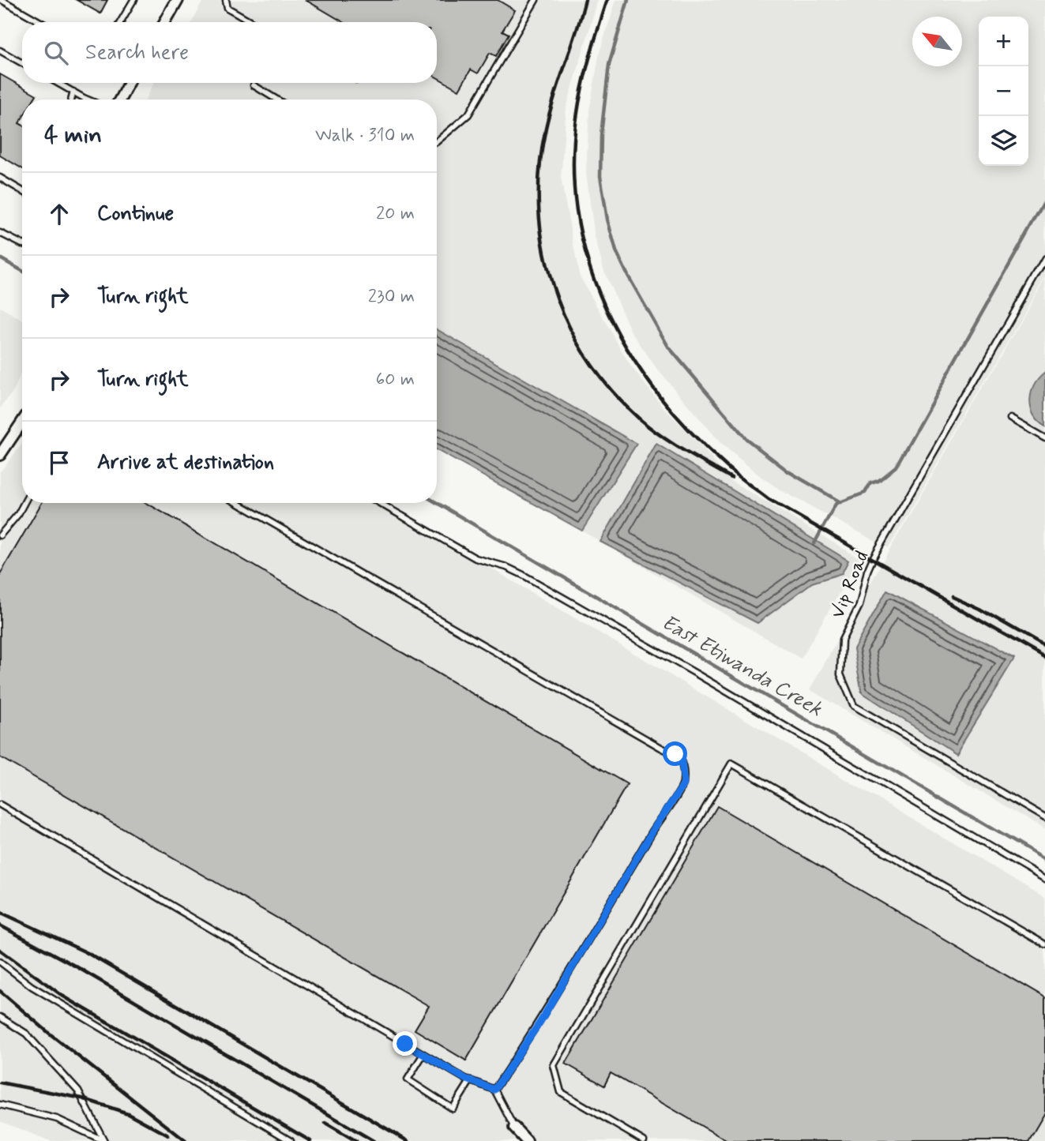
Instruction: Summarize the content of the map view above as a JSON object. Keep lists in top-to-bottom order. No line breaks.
{"streets":{"lane":["Vip Road"]},"water":["East Etiwanda Creek"],"north":"top left","page":{"map_buttons":["+","−"],"search":"Search here","heading":["4 min","Walk · 310 m"],"list":[["Continue","20 m"],["Turn right","230 m"],["Turn right","60 m"],"Arrive at destination"]}}
